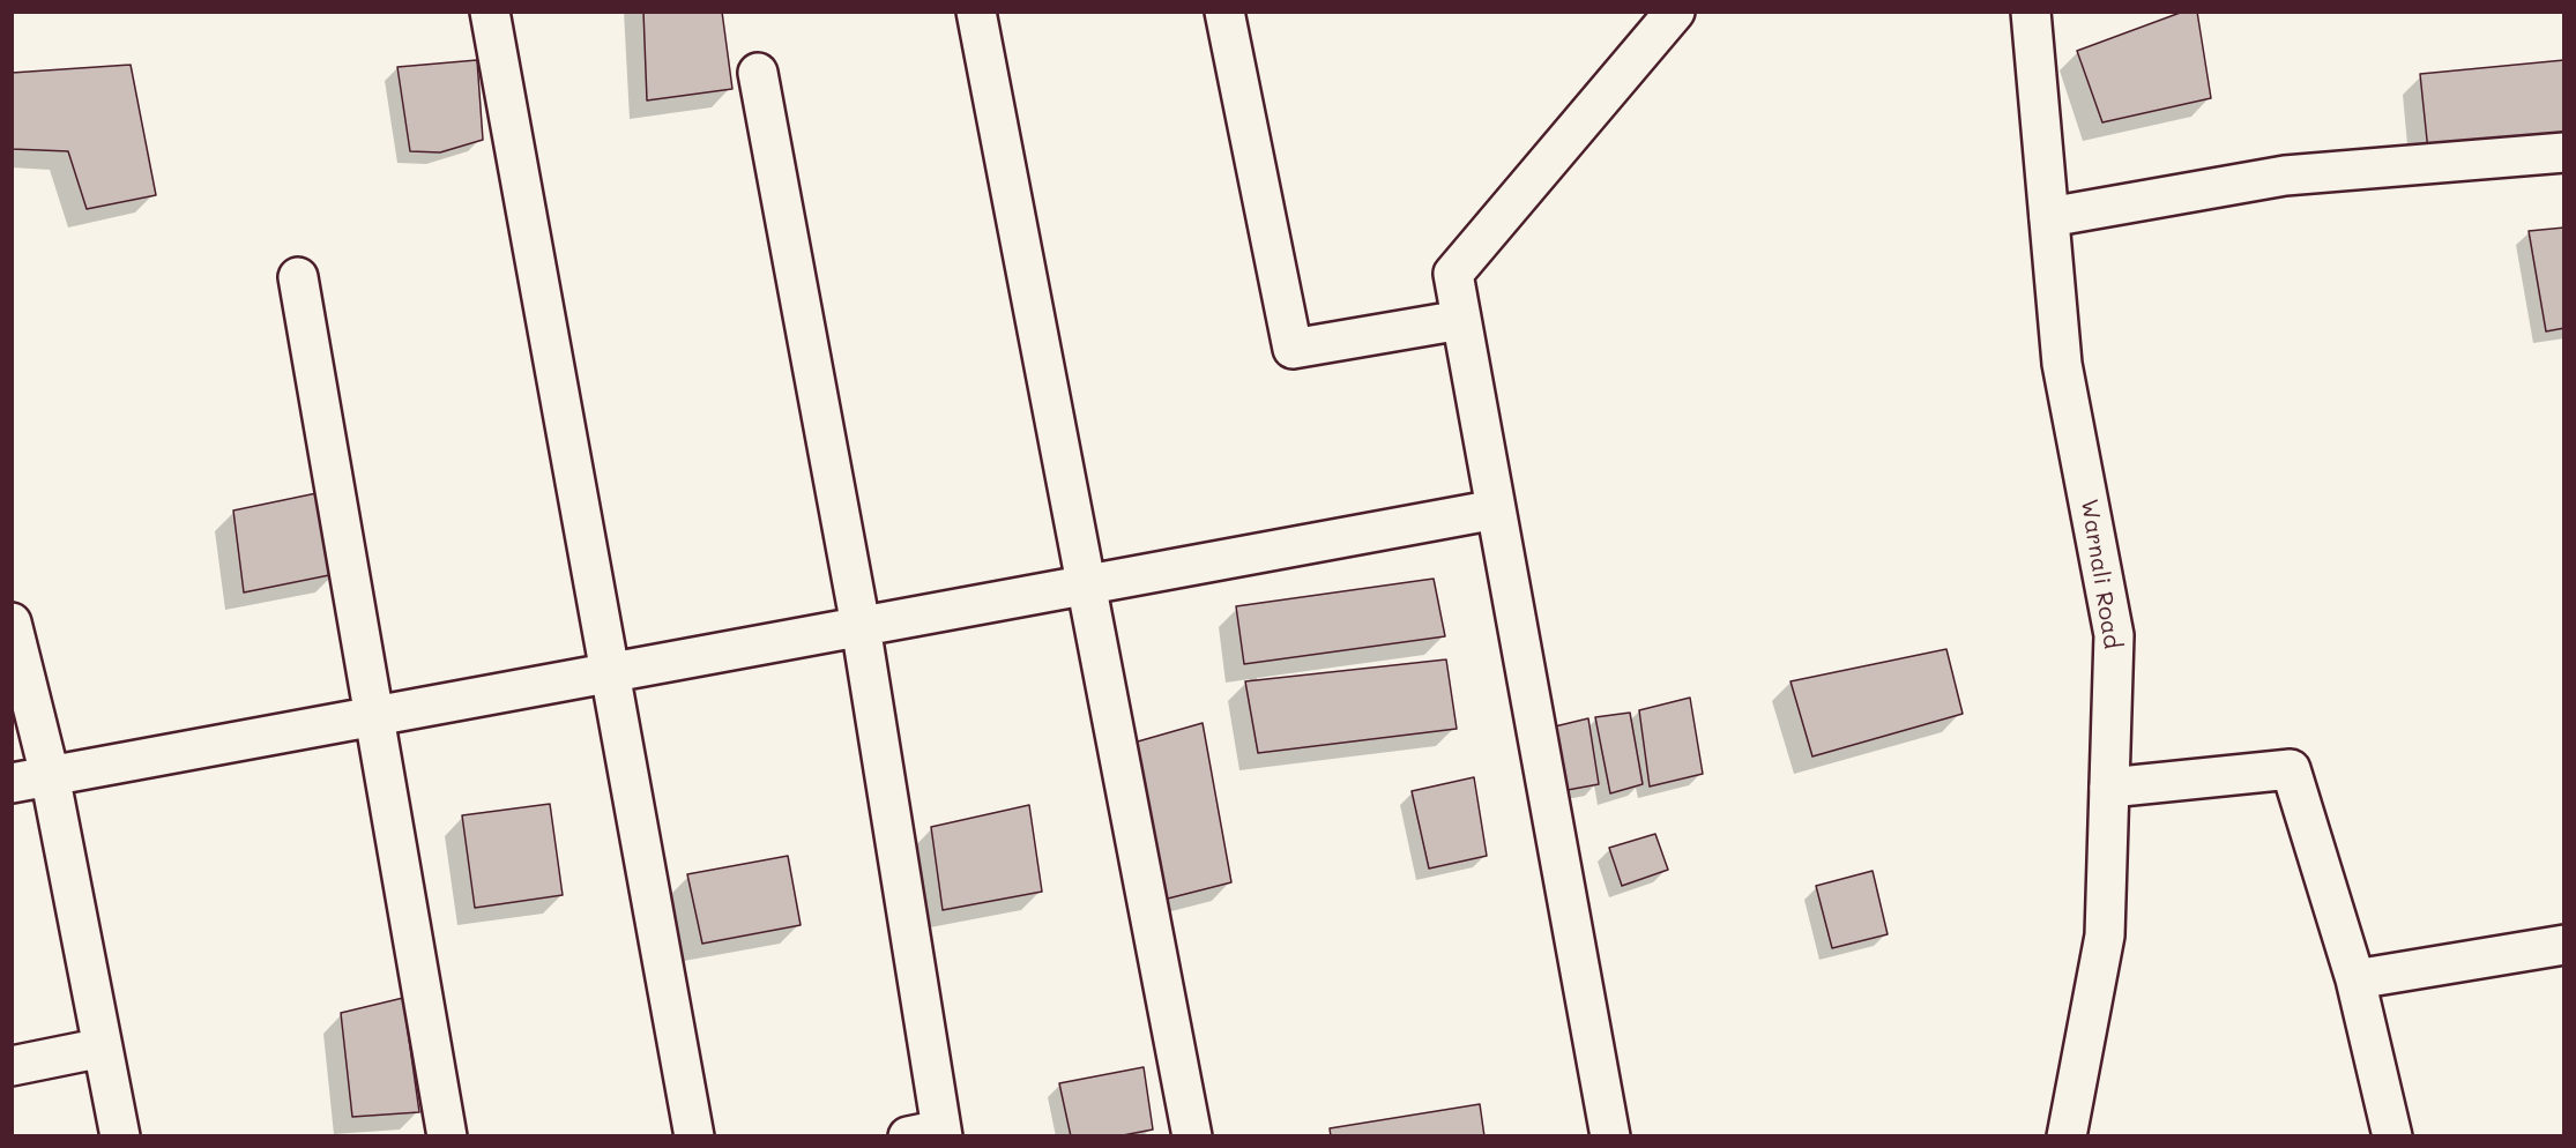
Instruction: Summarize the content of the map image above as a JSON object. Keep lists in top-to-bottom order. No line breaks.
{"streets":{"street":["Warnali Road"]}}
